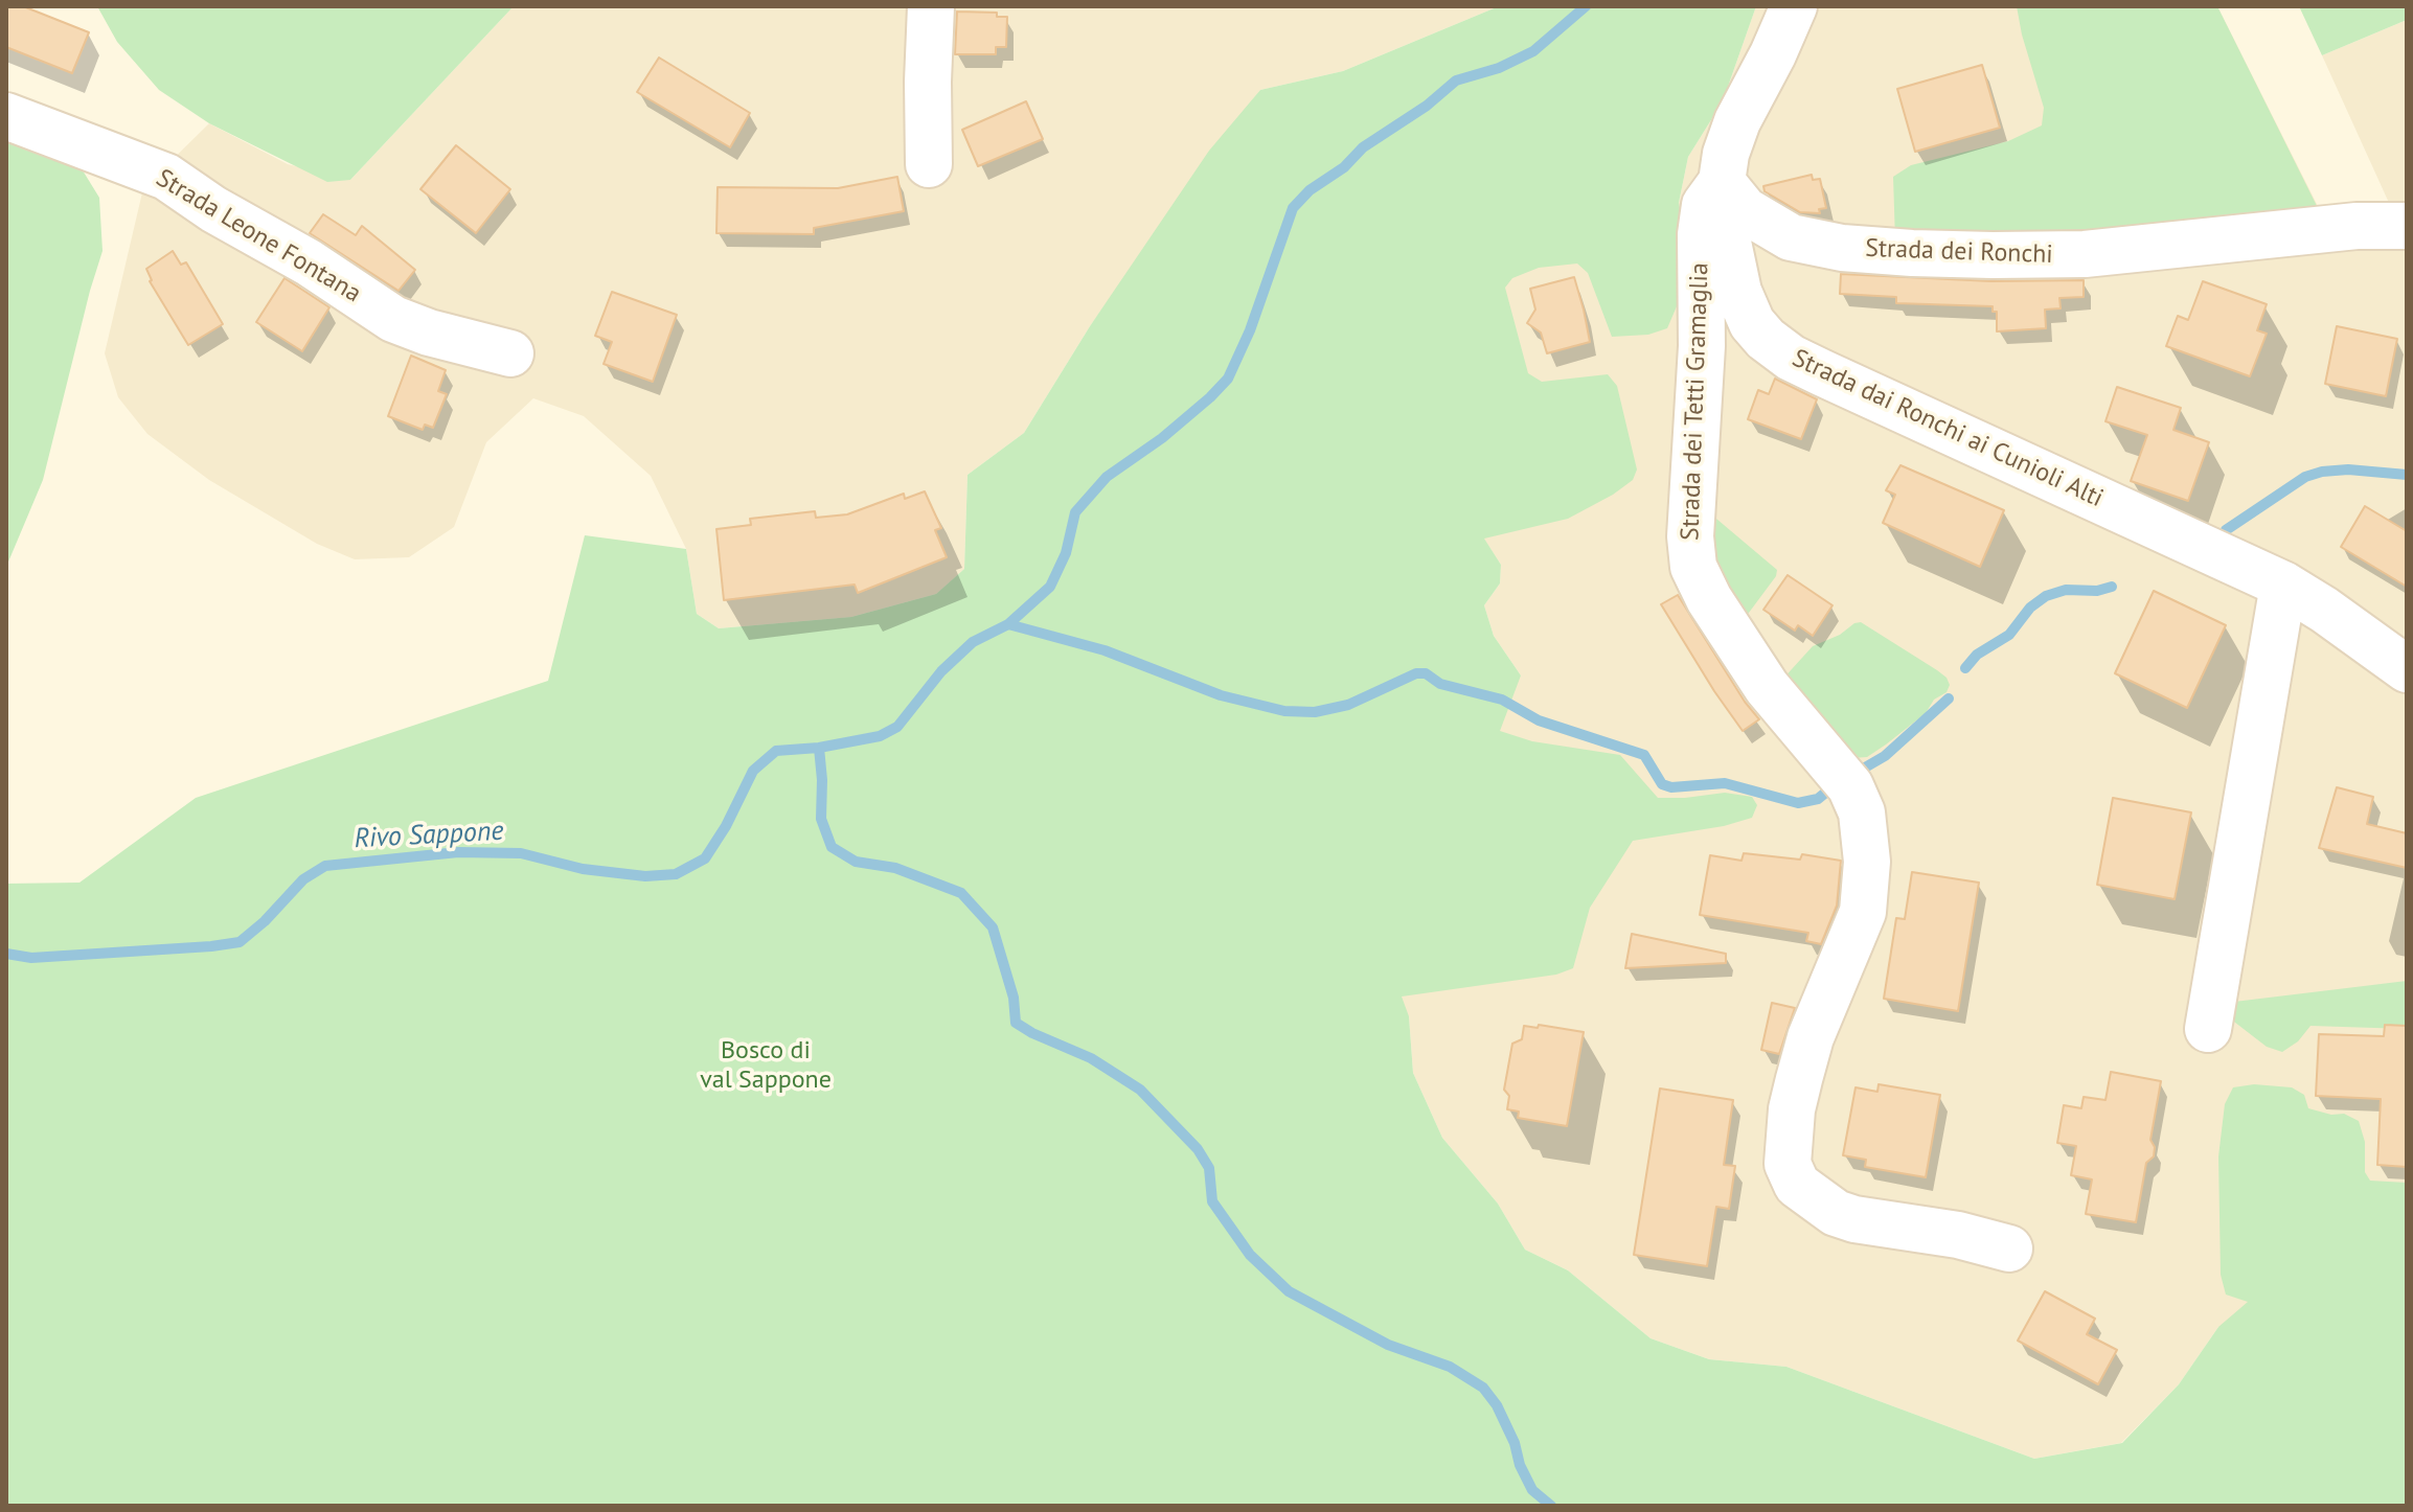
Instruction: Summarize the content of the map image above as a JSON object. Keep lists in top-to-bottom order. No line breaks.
{"streets":{"street":["Strada Leone Fontana","Strada dei Ronchi","Strada dei Tetti Gramaglia","Strada dai Ronchi ai Cunioli Alti"]},"crossings":[["Strada dei Ronchi","Strada dei Tetti Gramaglia"],["Strada dei Ronchi","Strada dai Ronchi ai Cunioli Alti"],["Strada dei Tetti Gramaglia","Strada dai Ronchi ai Cunioli Alti"]],"water":["Rivo Sappone"],"parks":["Bosco di val Sappone"]}
